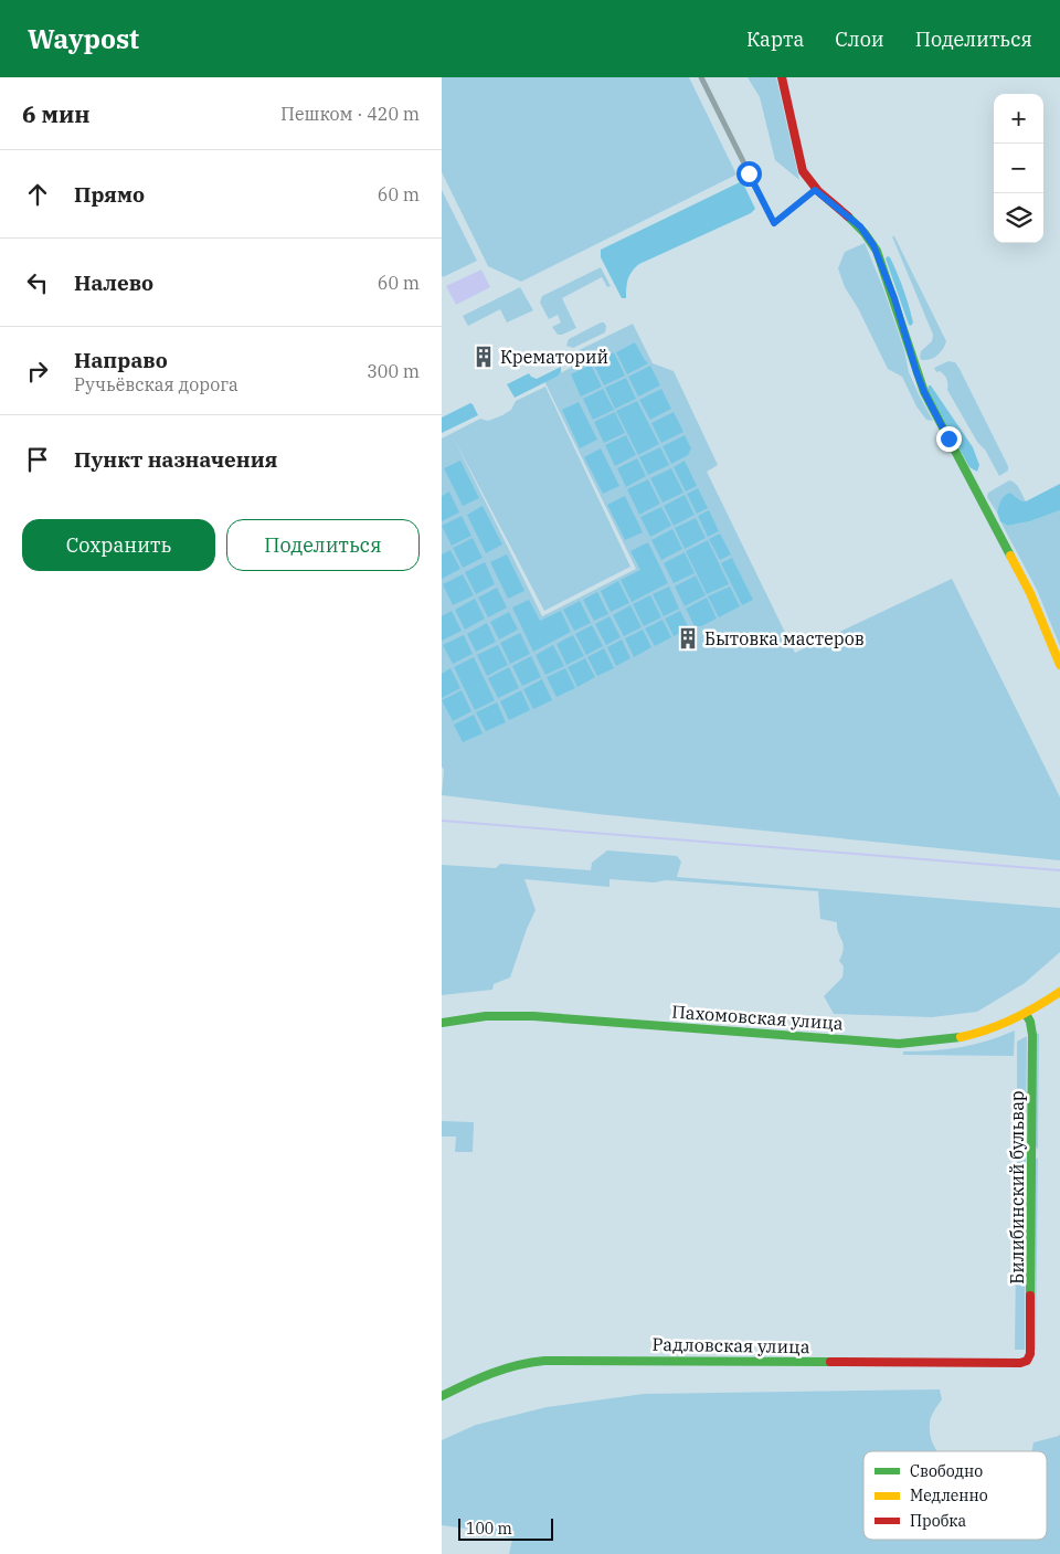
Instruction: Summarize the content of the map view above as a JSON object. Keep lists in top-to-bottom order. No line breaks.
{"streets":{"street":["Пахомовская улица","Билибинский бульвар","Радловская улица"]},"crossings":[["Пахомовская улица","Билибинский бульвар"],["Билибинский бульвар","Радловская улица"]],"places":{"building":["Крематорий","Бытовка мастеров"]},"legend":["Свободно","Медленно","Пробка"],"scale_bar":"100 m","page":{"header":"Waypost","nav":["Карта","Слои","Поделиться"],"heading":["6 мин","Пешком · 420 m"],"map_buttons":["+","−"],"list":[["Прямо","60 m"],["Налево","60 m"],["Направо","Ручьёвская дорога","300 m"],"Пункт назначения"],"buttons":["Сохранить","Поделиться"],"scale":"100 m"}}
